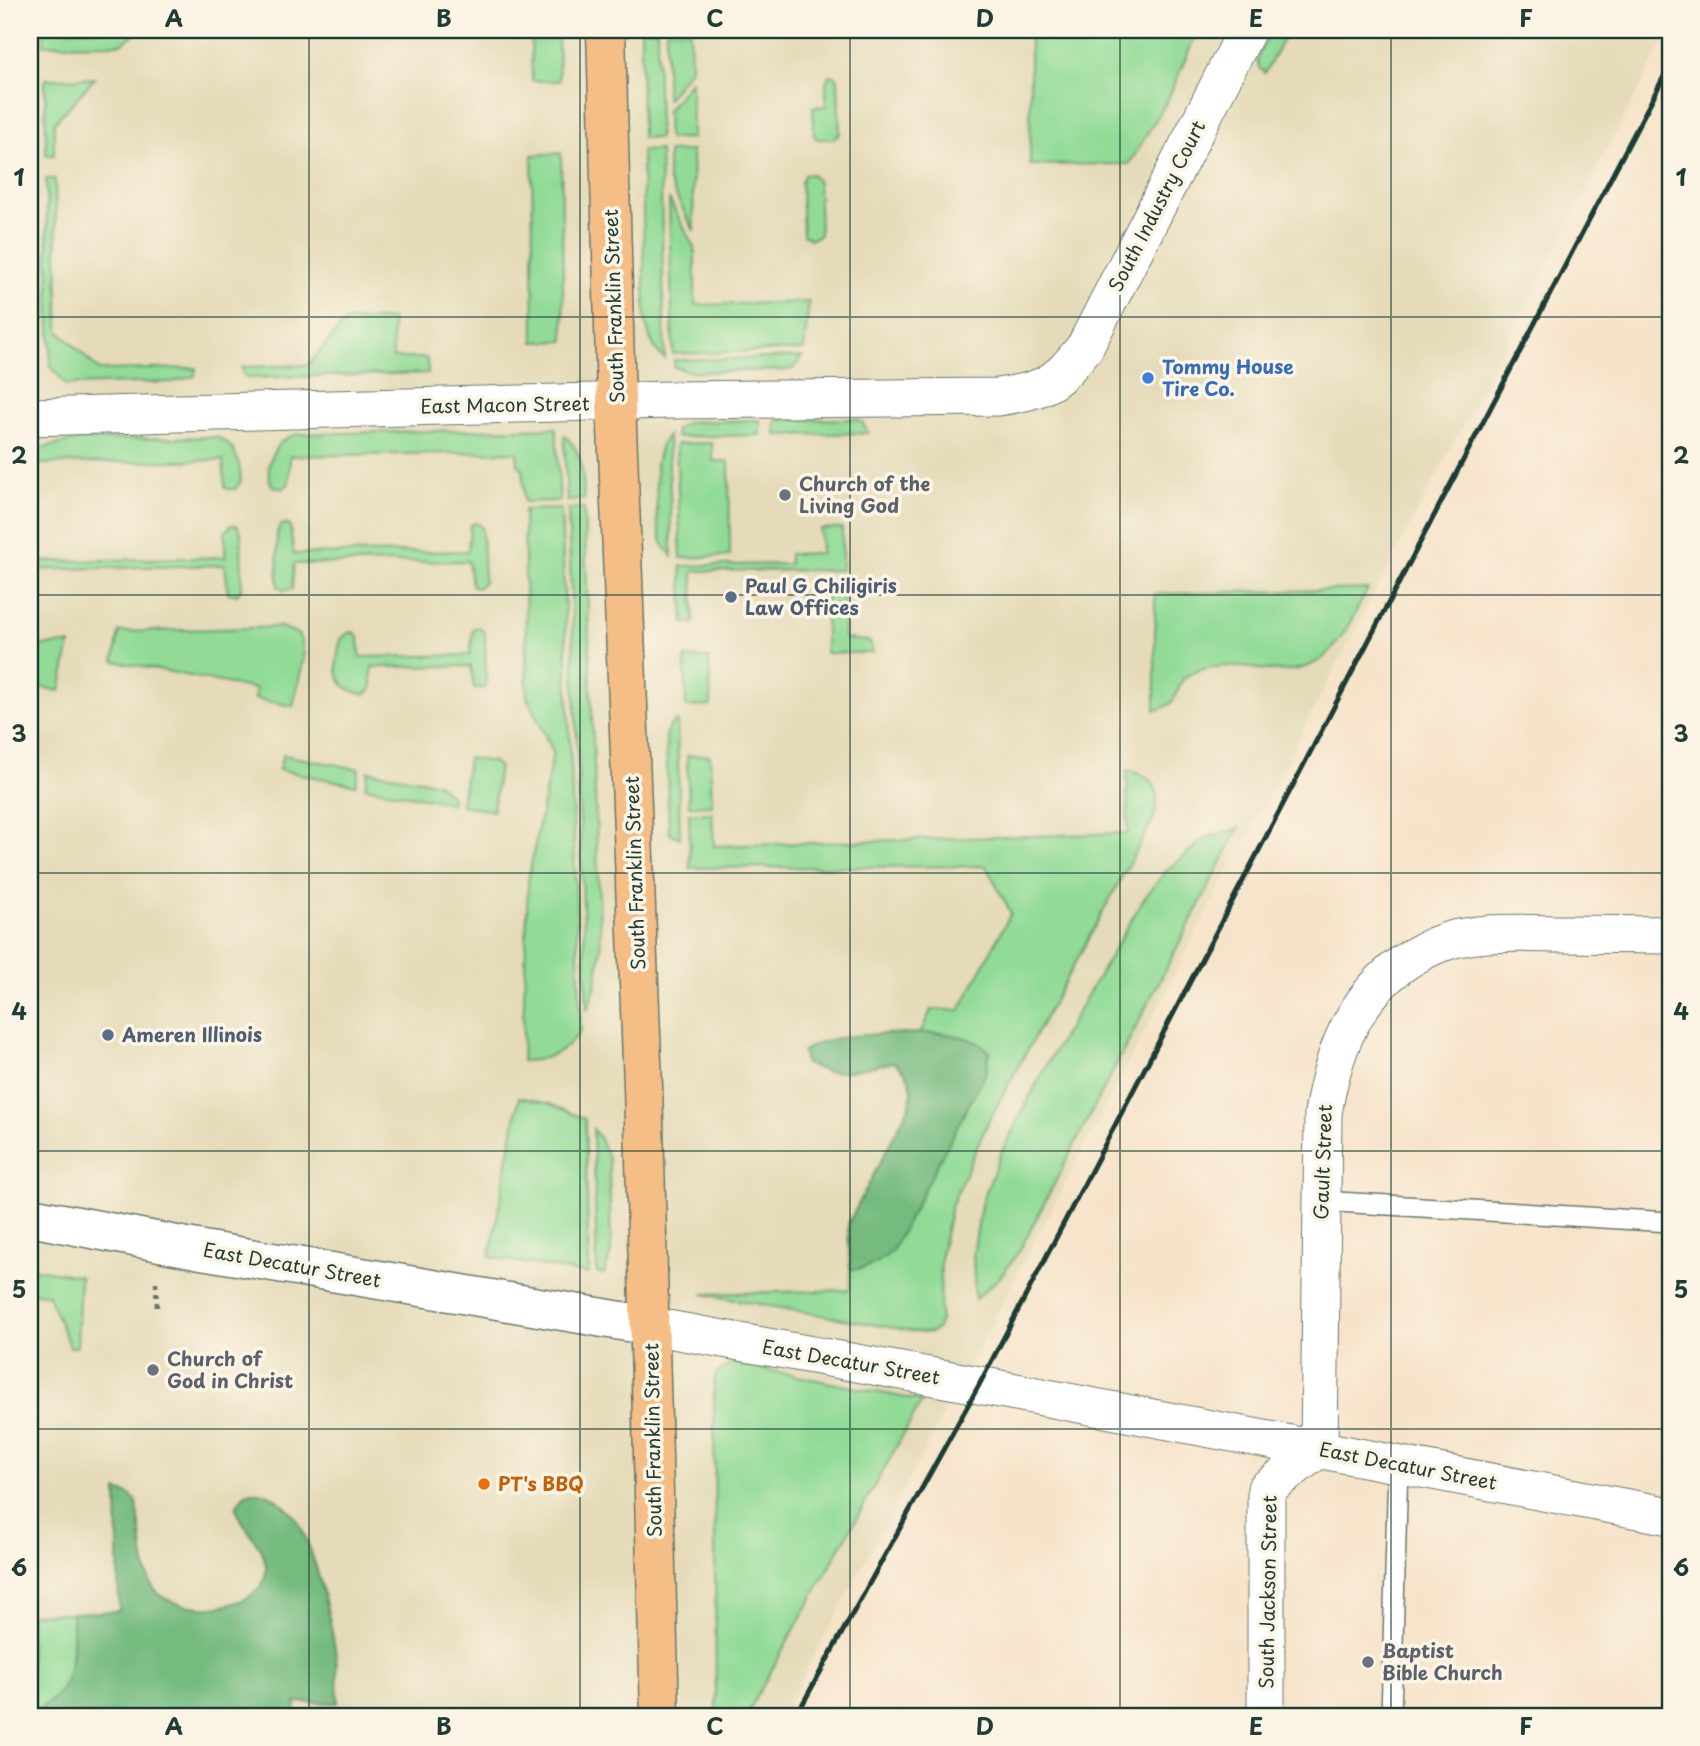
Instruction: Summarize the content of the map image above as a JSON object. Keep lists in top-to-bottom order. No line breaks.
{"streets":{"main road":["South Franklin Street"],"street":["South Industry Court","East Macon Street","Gault Street","East Decatur Street","South Jackson Street"]},"crossings":[["South Industry Court","East Macon Street"],["South Franklin Street","East Macon Street"],["South Franklin Street","East Decatur Street"],["Gault Street","East Decatur Street"],["Gault Street","South Jackson Street"],["East Decatur Street","South Jackson Street"]],"places":["Tommy House Tire Co.","Church of the Living God","Paul G Chiligiris Law Offices","Ameren Illinois","Church of God in Christ","PT's BBQ","Baptist Bible Church"],"grid":{"columns":["A","B","C","D","E","F"],"rows":["1","2","3","4","5","6"]}}
